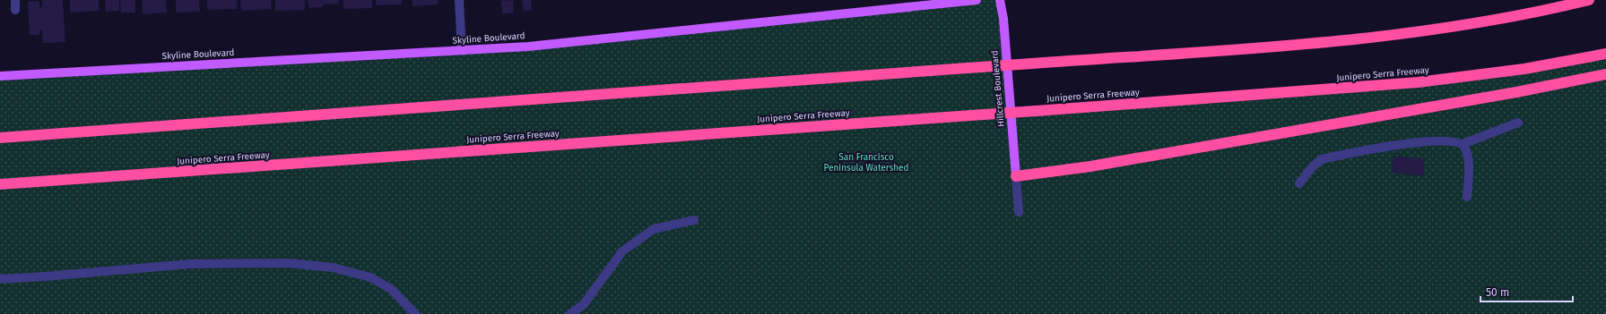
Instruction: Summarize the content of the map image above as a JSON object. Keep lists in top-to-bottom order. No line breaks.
{"streets":{"highway":["Junipero Serra Freeway"],"main road":["Skyline Boulevard","Hillcrest Boulevard"]},"parks":["San Francisco Peninsula Watershed"],"scale_bar":"50 m"}
